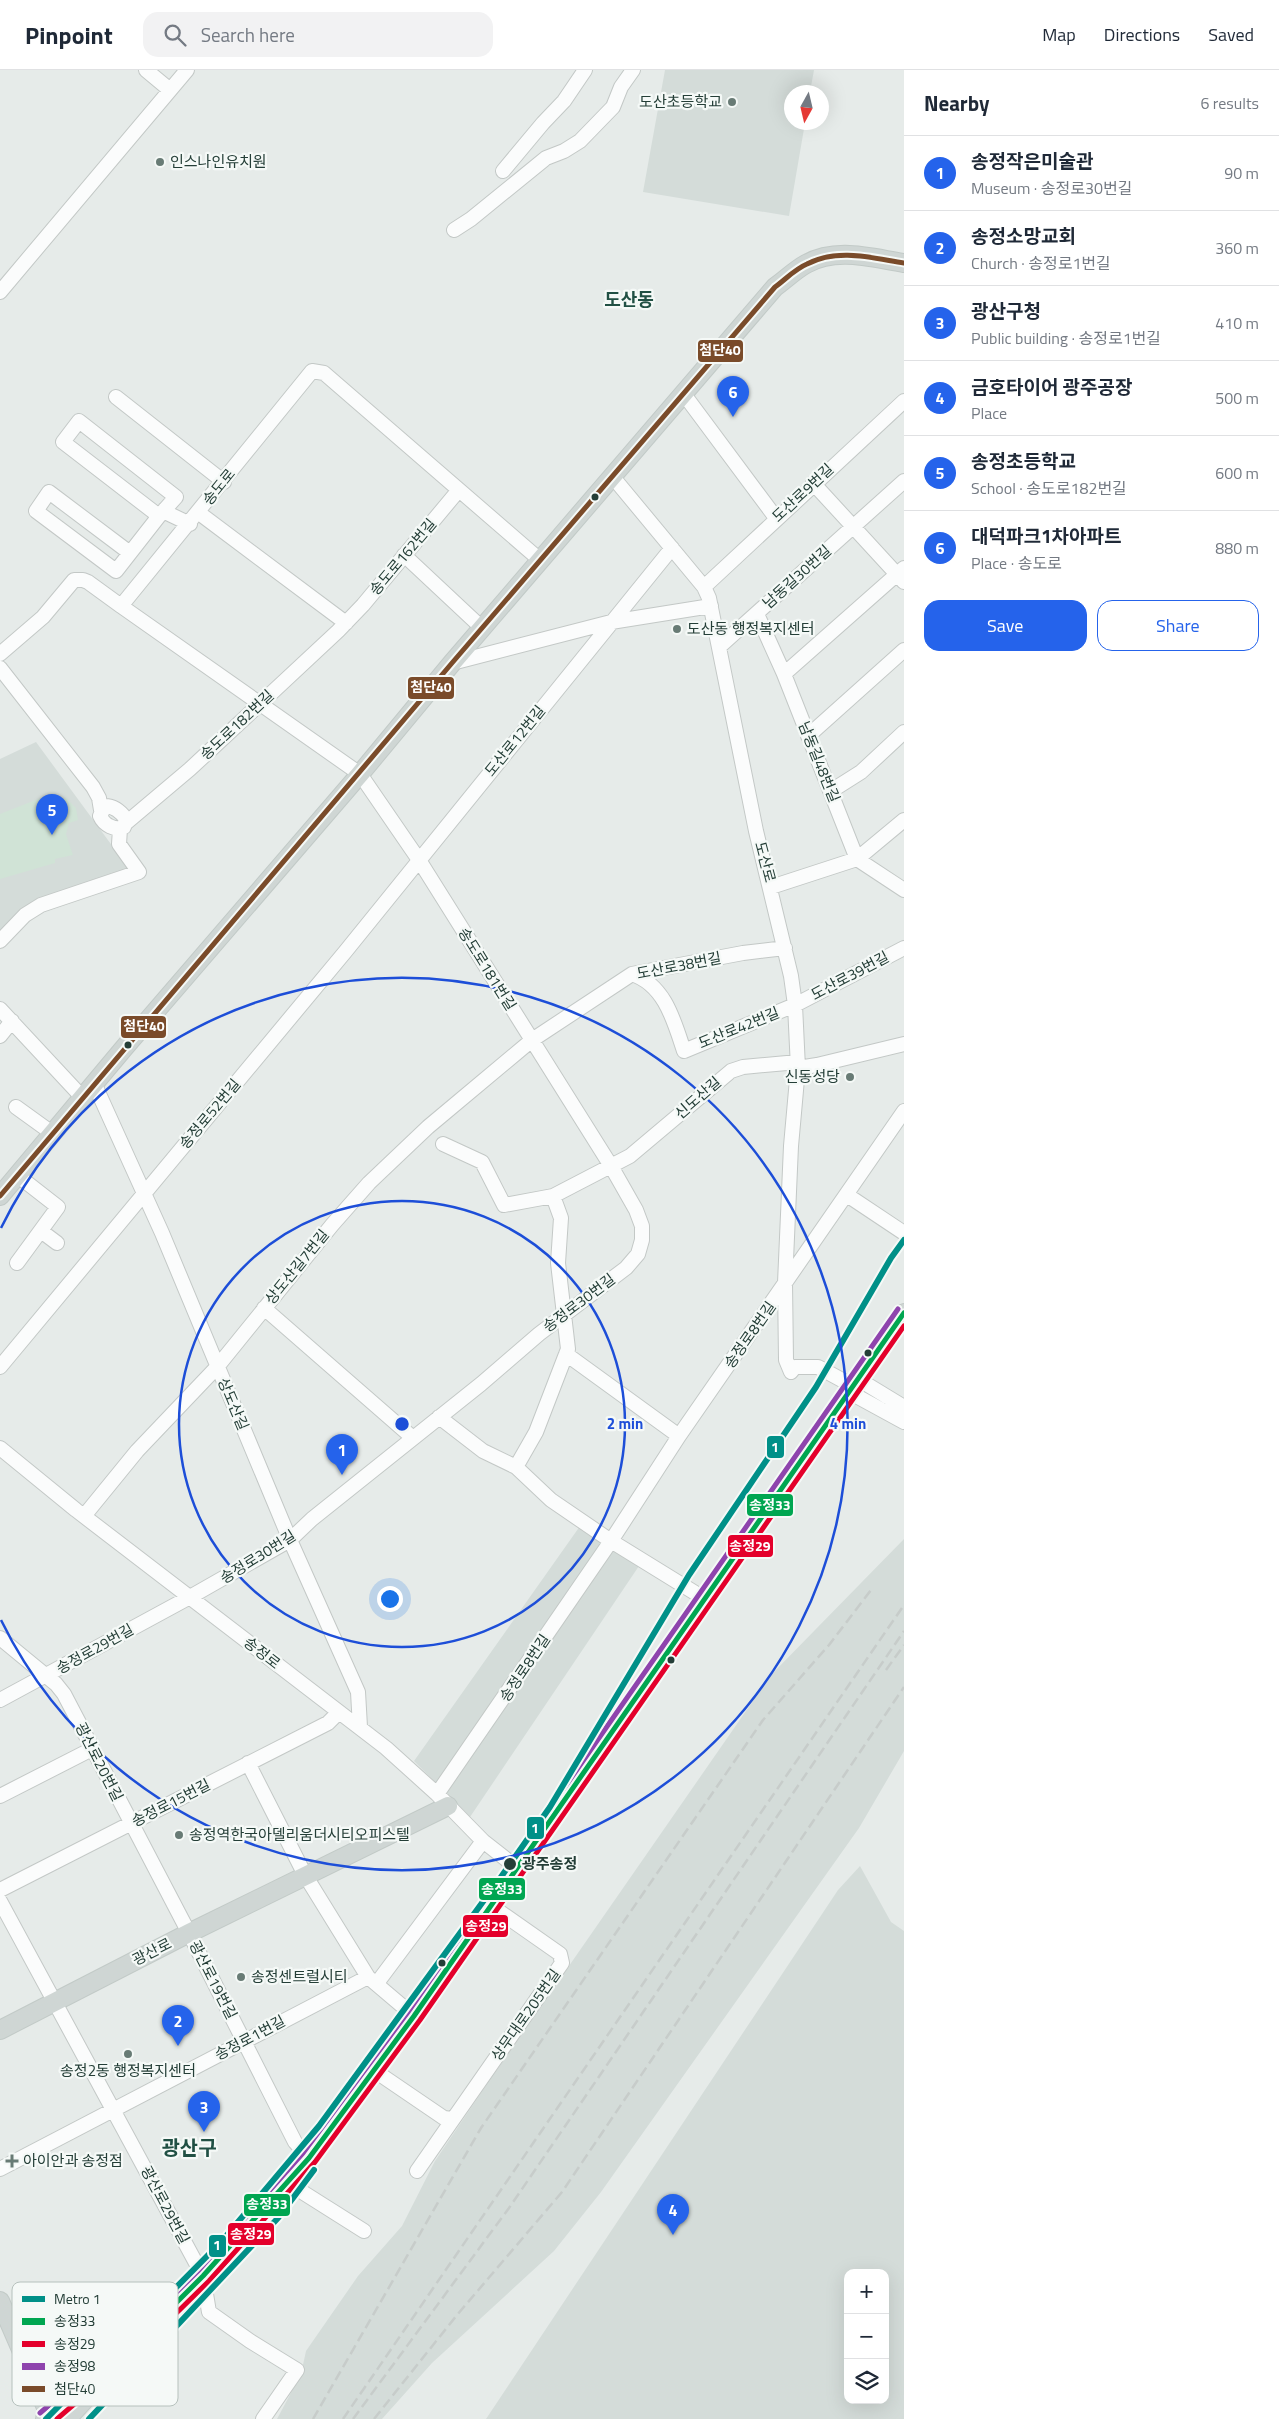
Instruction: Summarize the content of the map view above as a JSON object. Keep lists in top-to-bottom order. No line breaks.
{"streets":{"main road":["광산로"],"street":["송도로","도산로9번길","송도로162번길","남동길30번길","송도로182번길","도산로12번길","남동길48번길","도산로","도산로38번길","송도로181번길","도산로39번길","도산로42번길","신도산길","송정로52번길","상도산길7번길","송정로30번길","송정로8번길","상도산길","송정로29번길","송정로","광산로20번길","송정로15번길","광산로19번길","상무대로205번길","송정로1번길","광산로29번길"]},"crossings":[["송도로","송도로162번길"],["도산로9번길","도산로"],["송도로162번길","송도로182번길"],["남동길30번길","남동길48번길"],["남동길30번길","도산로"],["도산로12번길","도산로"],["도산로12번길","송도로181번길"],["도산로12번길","송정로52번길"],["도산로","도산로38번길"],["도산로","도산로39번길"],["도산로","도산로42번길"],["도산로","신도산길"],["도산로","송정로8번길"],["도산로38번길","송도로181번길"],["도산로38번길","도산로42번길"],["도산로38번길","상도산길7번길"],["송도로181번길","신도산길"],["송도로181번길","송정로52번길"],["송도로181번길","상도산길7번길"],["송도로181번길","송정로30번길"],["도산로39번길","도산로42번길"],["송정로52번길","상도산길"],["상도산길7번길","상도산길"],["상도산길7번길","송정로"],["송정로30번길","상도산길"],["송정로30번길","송정로29번길"],["송정로30번길","송정로"],["송정로8번길","송정로"],["송정로8번길","광산로"],["상도산길","송정로"],["송정로29번길","송정로"],["송정로29번길","광산로20번길"],["송정로","송정로15번길"],["송정로","광산로"],["송정로","송정로1번길"],["광산로20번길","송정로15번길"],["광산로20번길","광산로"],["광산로20번길","광산로19번길"],["광산로","광산로19번길"],["광산로","광산로29번길"],["광산로19번길","송정로1번길"],["송정로1번길","광산로29번길"]],"districts":["도산동","광산구"],"places":{"other":["도산초등학교","인스나인유치원","도산동 행정복지센터","신동성당","송정역한국아델리움더시티오피스텔","광주송정","송정센트럴시티","송정2동 행정복지센터"],"health":["아이안과 송정점"]},"lines":["transit line 첨단40","metro line 1","transit line 송정98","transit line 송정33","transit line 송정29"],"legend":["Metro 1","송정33","송정29","송정98","첨단40"],"north":"bottom","page":{"header":"Pinpoint","search":"Search here","nav":["Map","Directions","Saved"],"heading":["Nearby","6 results"],"list":[{"mark":"1","name":"송정작은미술관","note":"Museum · 송정로30번길","value":"90 m"},{"mark":"2","name":"송정소망교회","note":"Church · 송정로1번길","value":"360 m"},{"mark":"3","name":"광산구청","note":"Public building · 송정로1번길","value":"410 m"},{"mark":"4","name":"금호타이어 광주공장","note":"Place","value":"500 m"},{"mark":"5","name":"송정초등학교","note":"School · 송도로182번길","value":"600 m"},{"mark":"6","name":"대덕파크1차아파트","note":"Place · 송도로","value":"880 m"}],"pins":["6","5","1","2","3","4"],"buttons":["Save","Share"],"map_buttons":["+","−"]},"rings":["2 min","4 min"]}
